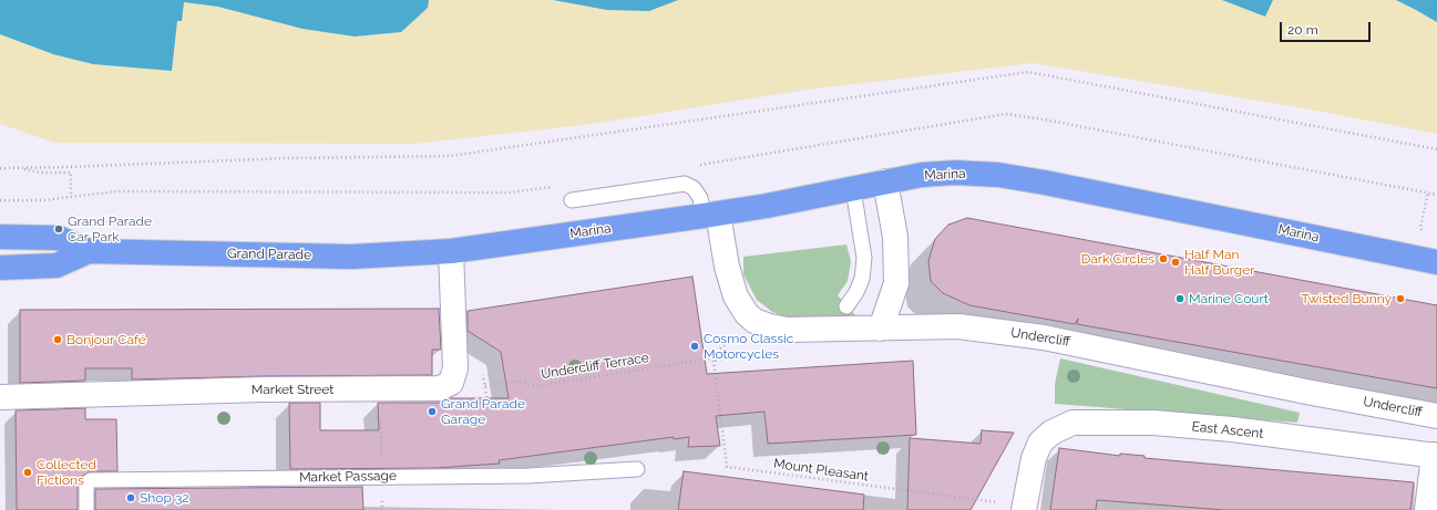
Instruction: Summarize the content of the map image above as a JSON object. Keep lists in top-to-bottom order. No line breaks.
{"streets":{"highway":["Marina","Grand Parade"],"street":["Undercliff","Market Street","East Ascent"],"lane":["Market Passage"],"path":["Undercliff Terrace","Mount Pleasant"]},"crossings":[["Marina","Grand Parade"],["Marina","Undercliff"],["Marina","Market Street"],["Grand Parade","Market Street"],["Undercliff Terrace","Mount Pleasant"],["East Ascent","Mount Pleasant"]],"places":["Grand Parade Car Park","Dark Circles","Half Man Half Burger","Marine Court","Twisted Bunny","Bonjour Café","Cosmo Classic Motorcycles","Grand Parade Garage","Collected Fictions","Shop 32"],"scale_bar":"20 m"}
